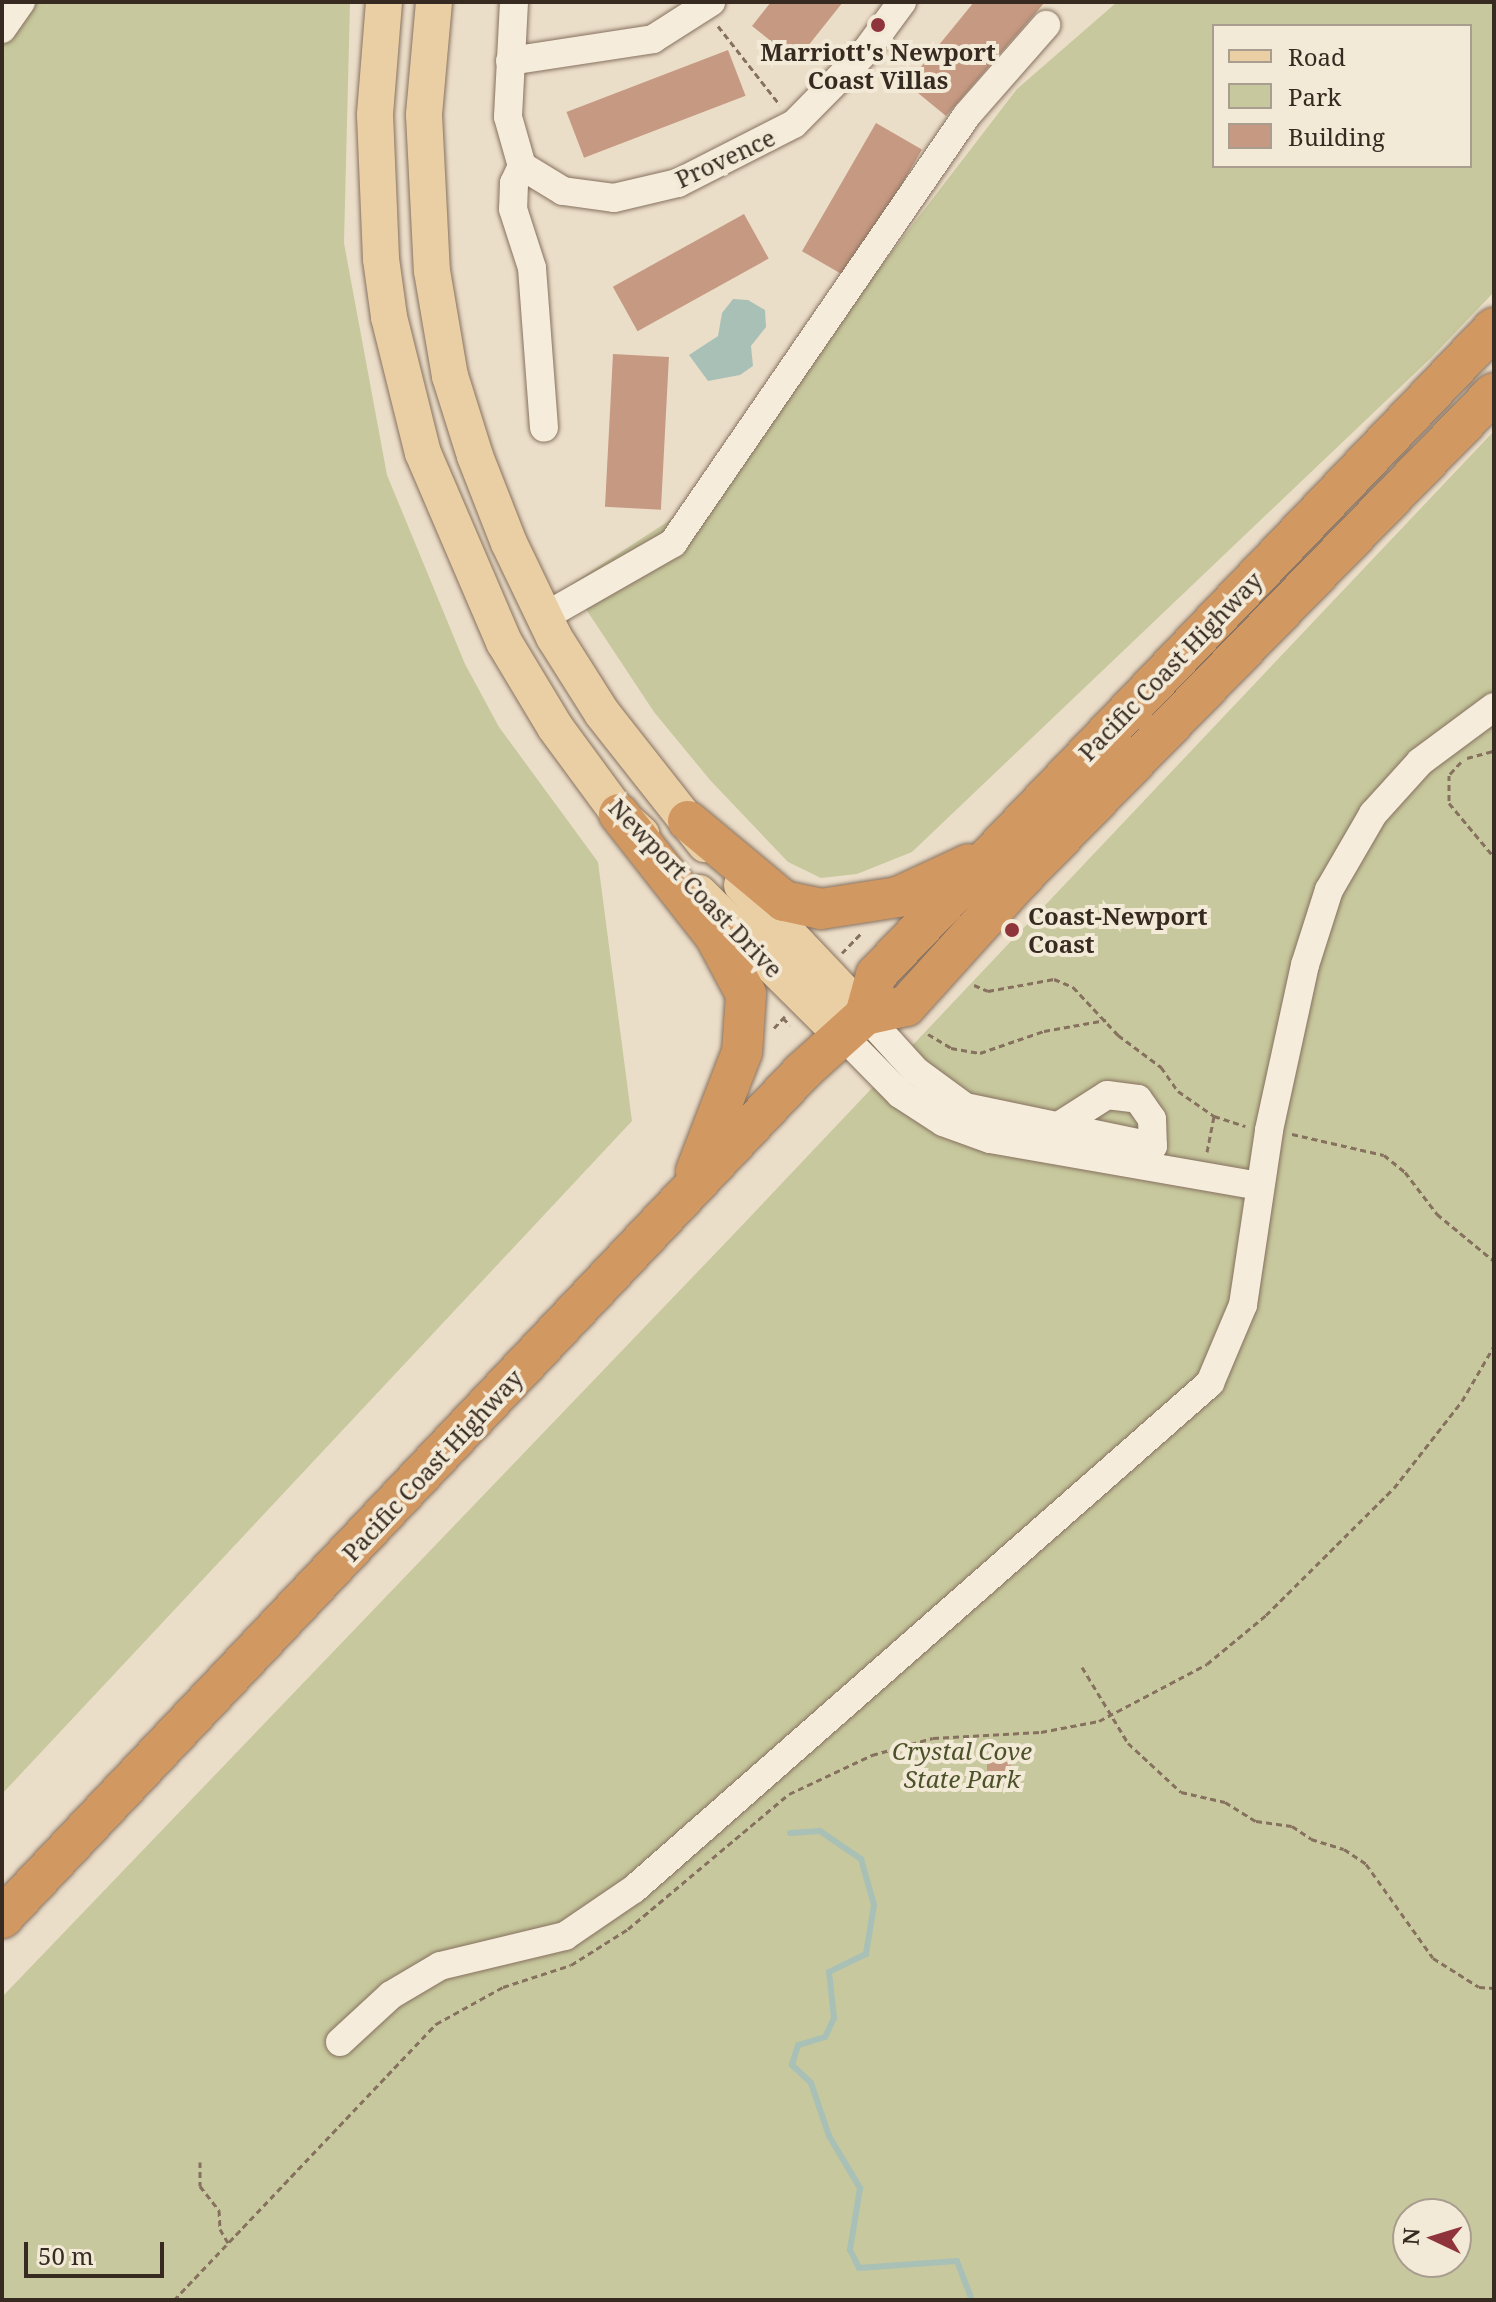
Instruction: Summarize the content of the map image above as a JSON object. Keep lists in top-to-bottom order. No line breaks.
{"streets":{"highway":["Pacific Coast Highway"],"main road":["Newport Coast Drive"],"street":["Provence"]},"crossings":[["Pacific Coast Highway","Newport Coast Drive"]],"parks":["Crystal Cove State Park"],"places":["Marriott's Newport Coast Villas","Coast-Newport Coast"],"legend":["Road","Park","Building"],"scale_bar":"50 m","north":"left"}
